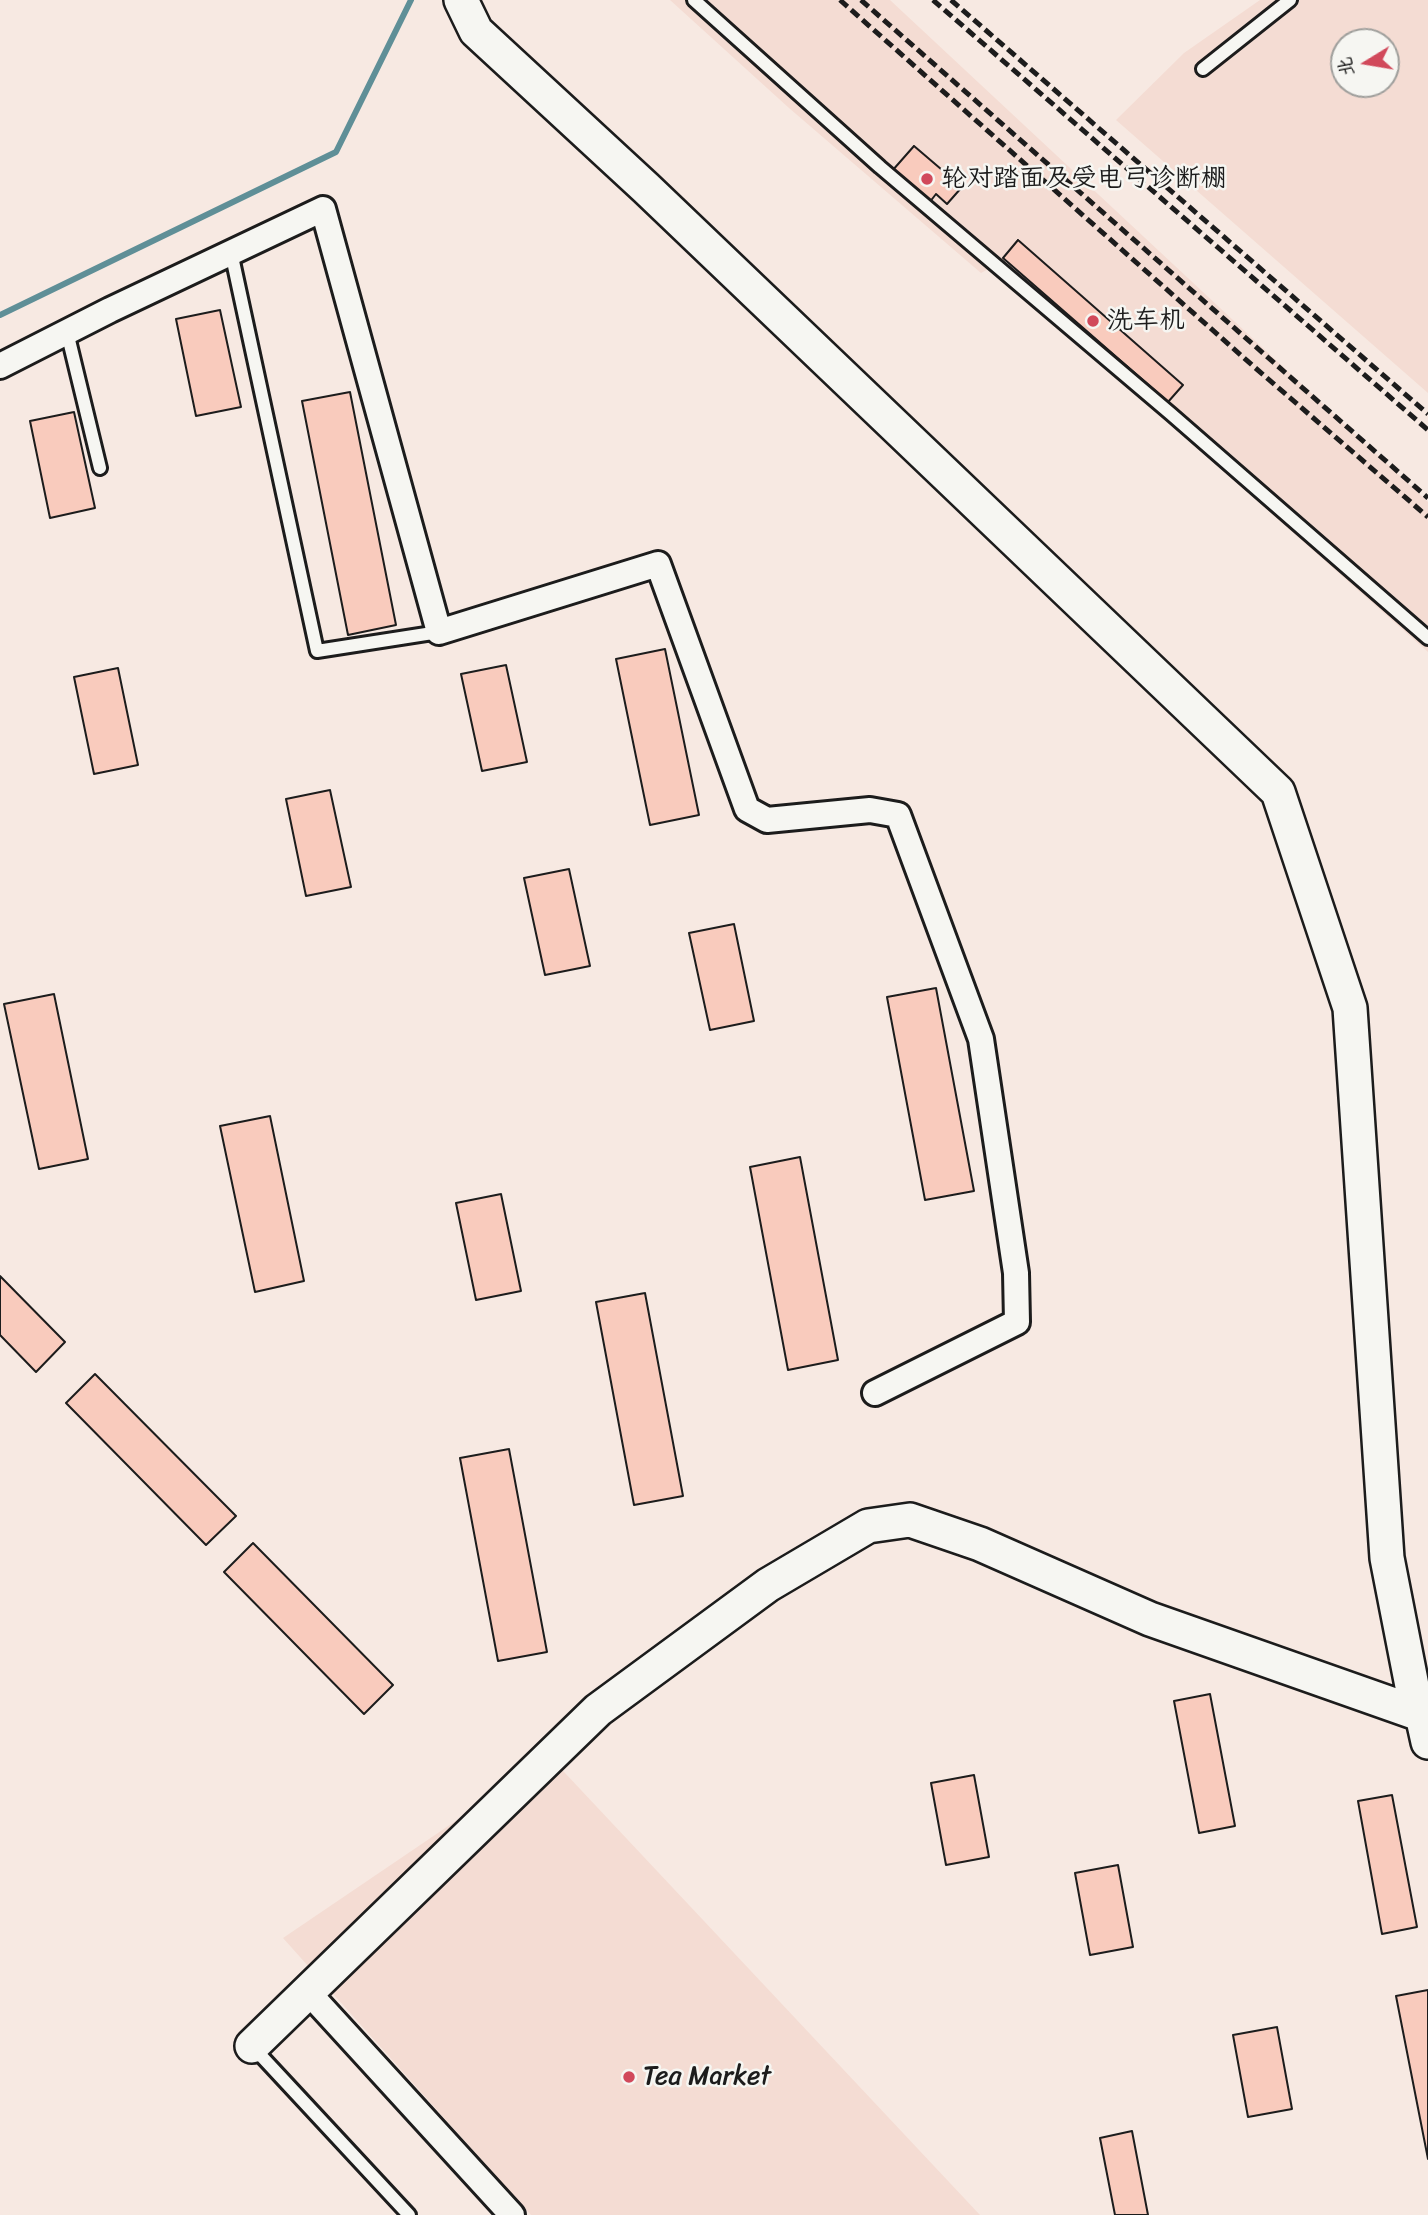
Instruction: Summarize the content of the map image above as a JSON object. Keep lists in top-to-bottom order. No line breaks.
{"places":["轮对踏面及受电弓诊断棚","洗车机","Tea Market"],"north":"left"}
